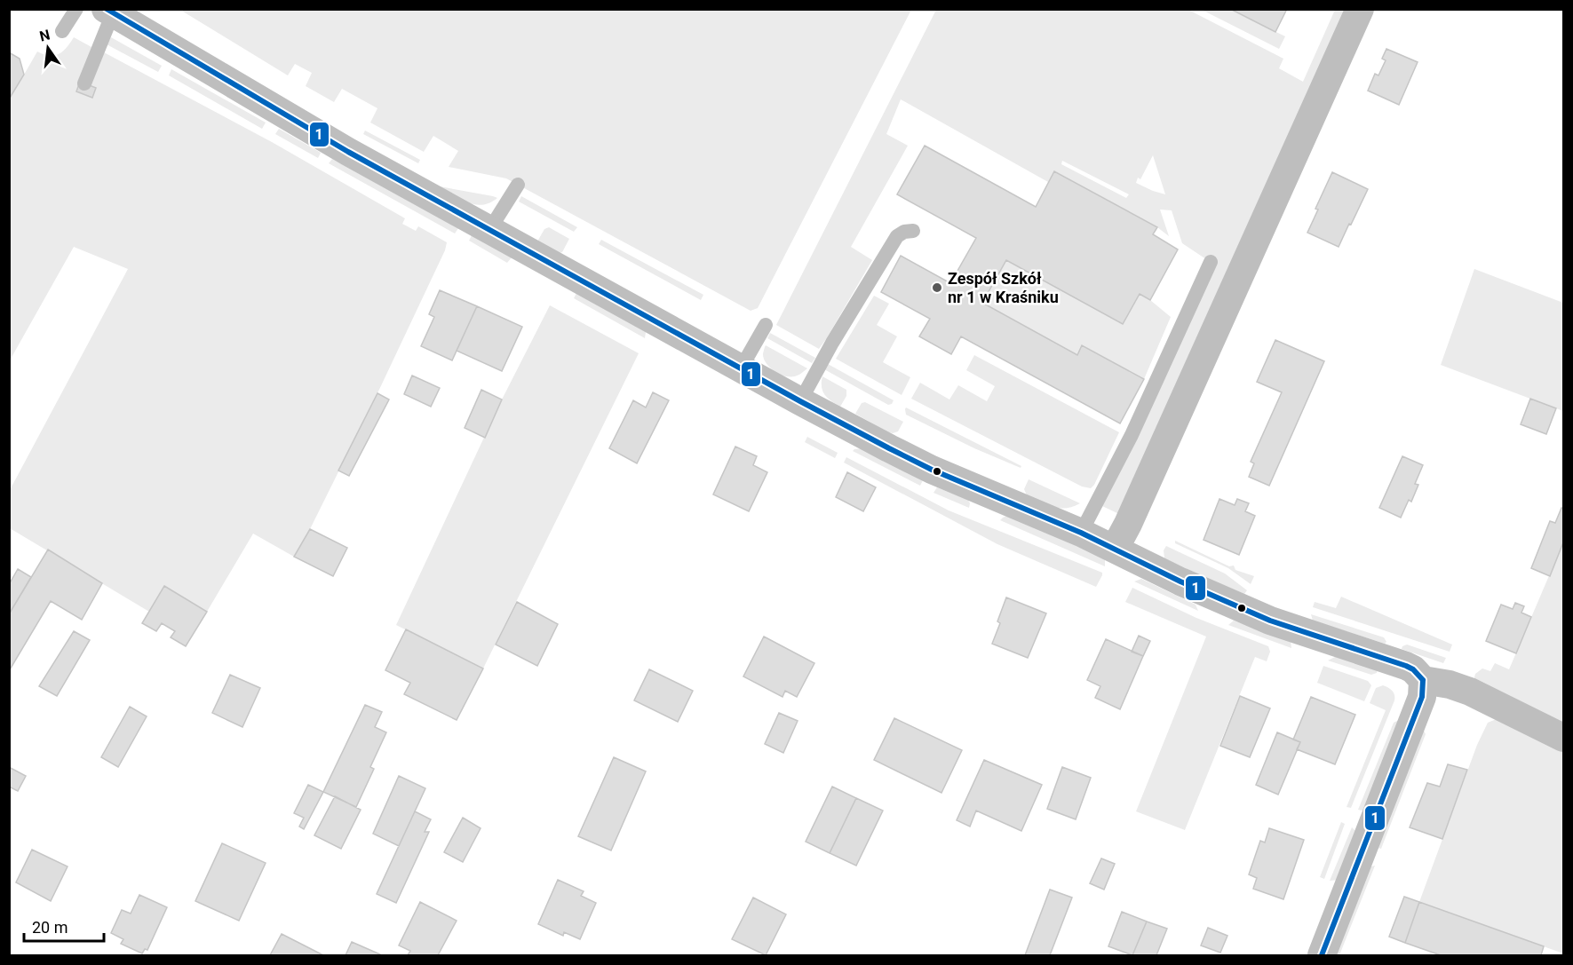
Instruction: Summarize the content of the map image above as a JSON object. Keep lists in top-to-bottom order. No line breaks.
{"places":["Zespół Szkół nr 1 w Kraśniku"],"lines":["transit line 1"],"scale_bar":"20 m","north":"top"}
